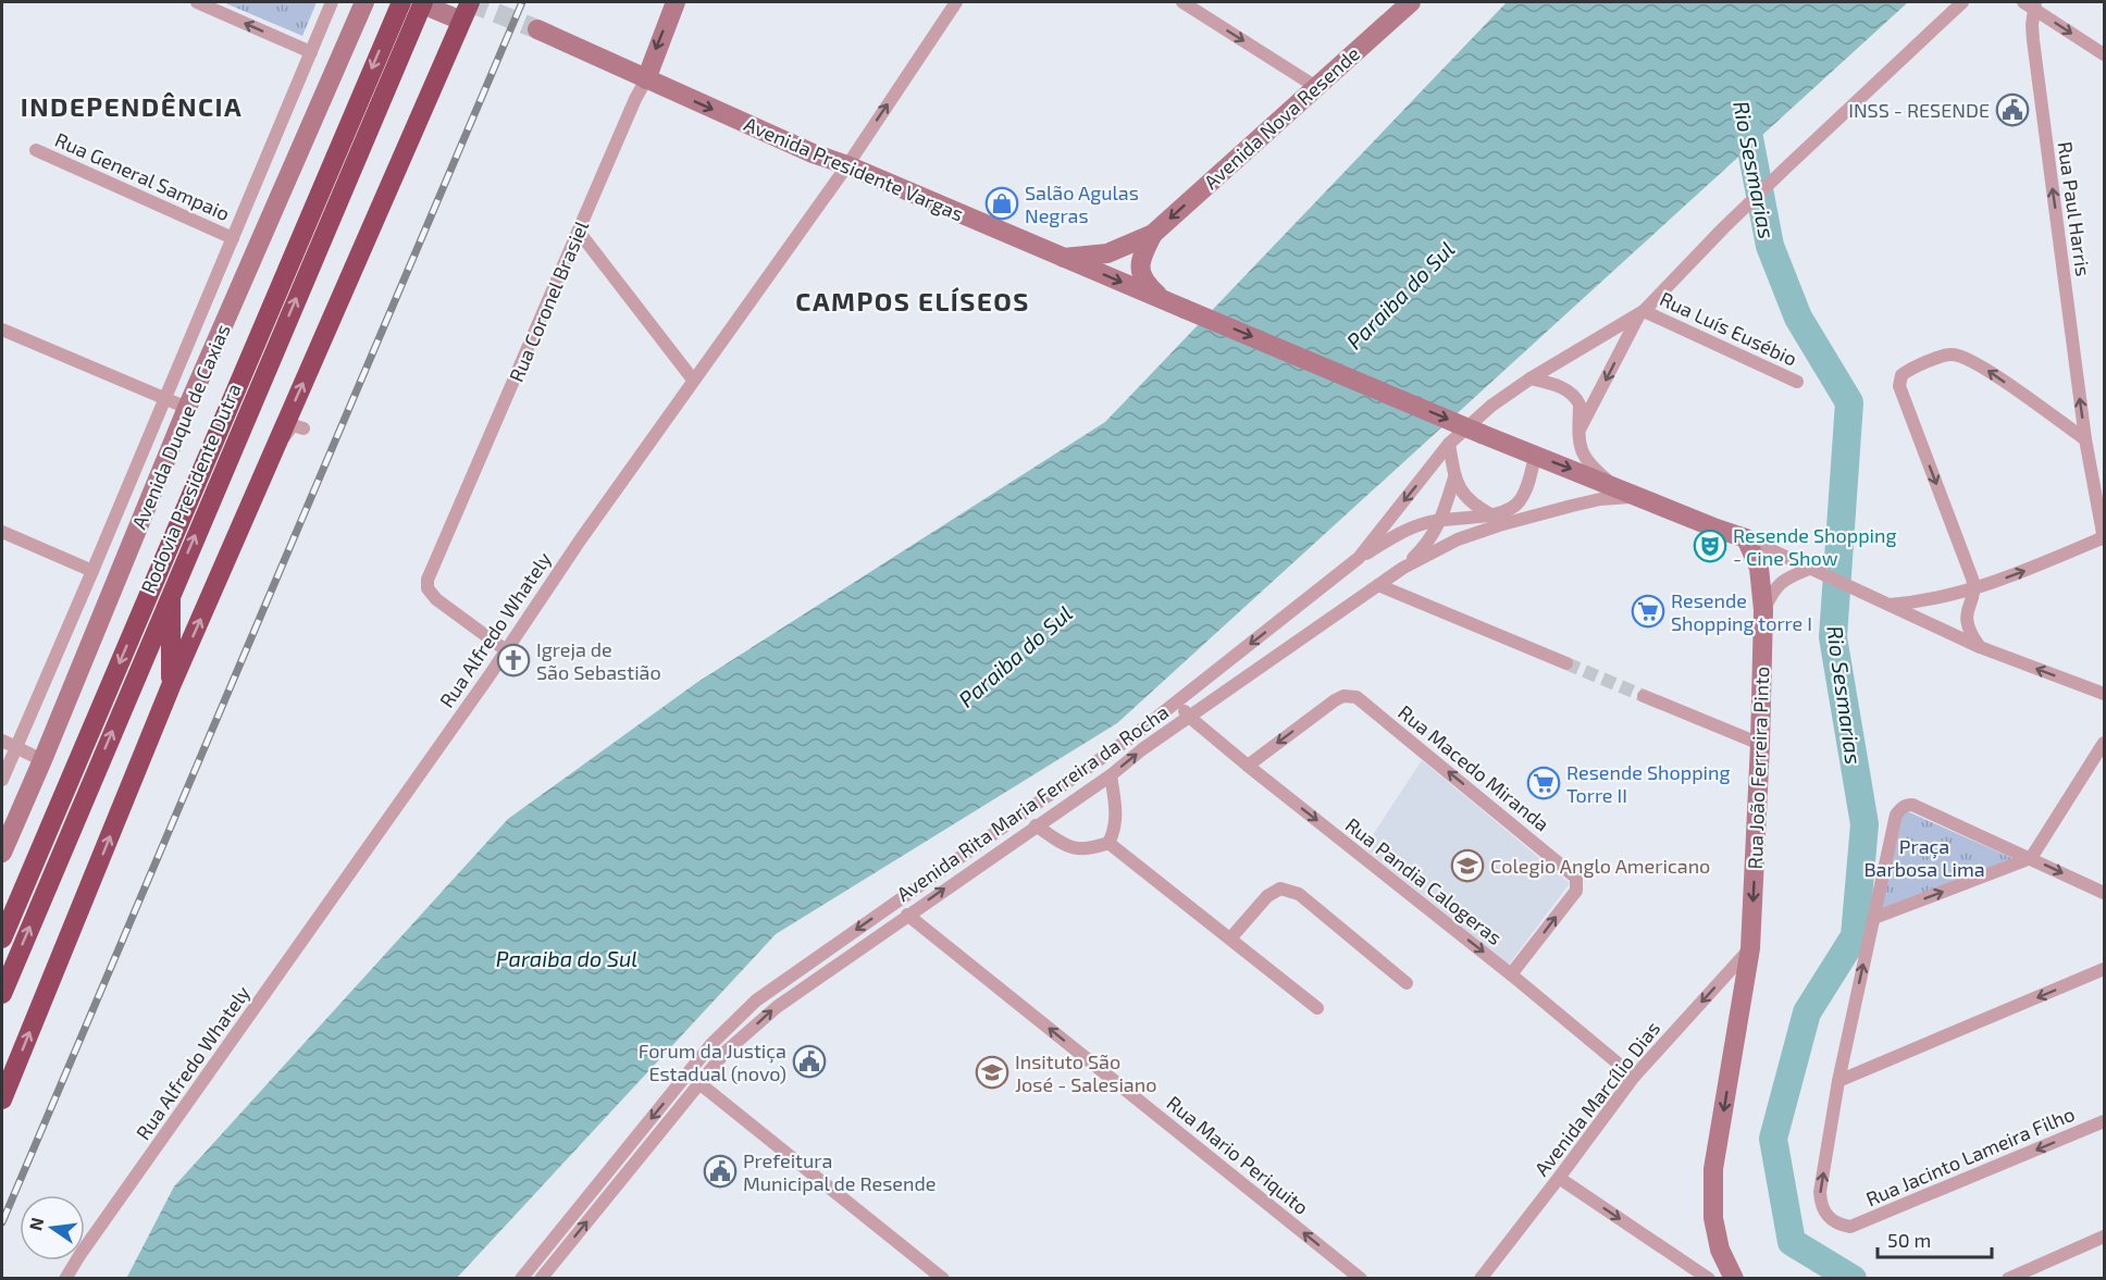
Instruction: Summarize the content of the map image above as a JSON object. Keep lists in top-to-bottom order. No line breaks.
{"streets":{"highway":["Rodovia Presidente Dutra"],"street":["Avenida Nova Resende","Avenida Presidente Vargas","Rua General Sampaio","Rua Paul Harris","Rua Coronel Brasiel","Rua Luís Eusébio","Avenida Duque de Caxias","Rua Alfredo Whately","Rua Macedo Miranda","Rua João Ferreira Pinto","Avenida Rita Maria Ferreira da Rocha","Rua Pandia Calogeras","Avenida Marcílio Dias","Rua Mario Periquito","Rua Jacinto Lameira Filho"]},"crossings":[["Avenida Presidente Vargas","Rua Coronel Brasiel"],["Avenida Presidente Vargas","Rua Alfredo Whately"],["Rua General Sampaio","Avenida Duque de Caxias"],["Rua Coronel Brasiel","Rua Alfredo Whately"],["Rua Luís Eusébio","Avenida Rita Maria Ferreira da Rocha"],["Rua Macedo Miranda","Rua Pandia Calogeras"],["Rua João Ferreira Pinto","Avenida Marcílio Dias"],["Avenida Rita Maria Ferreira da Rocha","Rua Pandia Calogeras"],["Avenida Rita Maria Ferreira da Rocha","Rua Mario Periquito"],["Rua Pandia Calogeras","Avenida Marcílio Dias"]],"one_way":["Avenida Nova Resende","Avenida Presidente Vargas","Rua Paul Harris","Rua João Ferreira Pinto","Rua Pandia Calogeras","Avenida Marcílio Dias","Rua Mario Periquito"],"districts":["INDEPENDÊNCIA","CAMPOS ELÍSEOS"],"water":["Rio Sesmarias","Paraiba do Sul"],"parks":["Praça Barbosa Lima"],"places":{"public building":["INSS - RESENDE","Forum da Justiça Estadual (novo)","Prefeitura Municipal de Resende"],"shop":["Salão Agulas Negras"],"theatre":["Resende Shopping - Cine Show"],"supermarket":["Resende Shopping torre I","Resende Shopping Torre II"],"church":["Igreja de São Sebastião"],"school or university":["Colegio Anglo Americano","Insituto São José - Salesiano"]},"scale_bar":"50 m","north":"left"}
